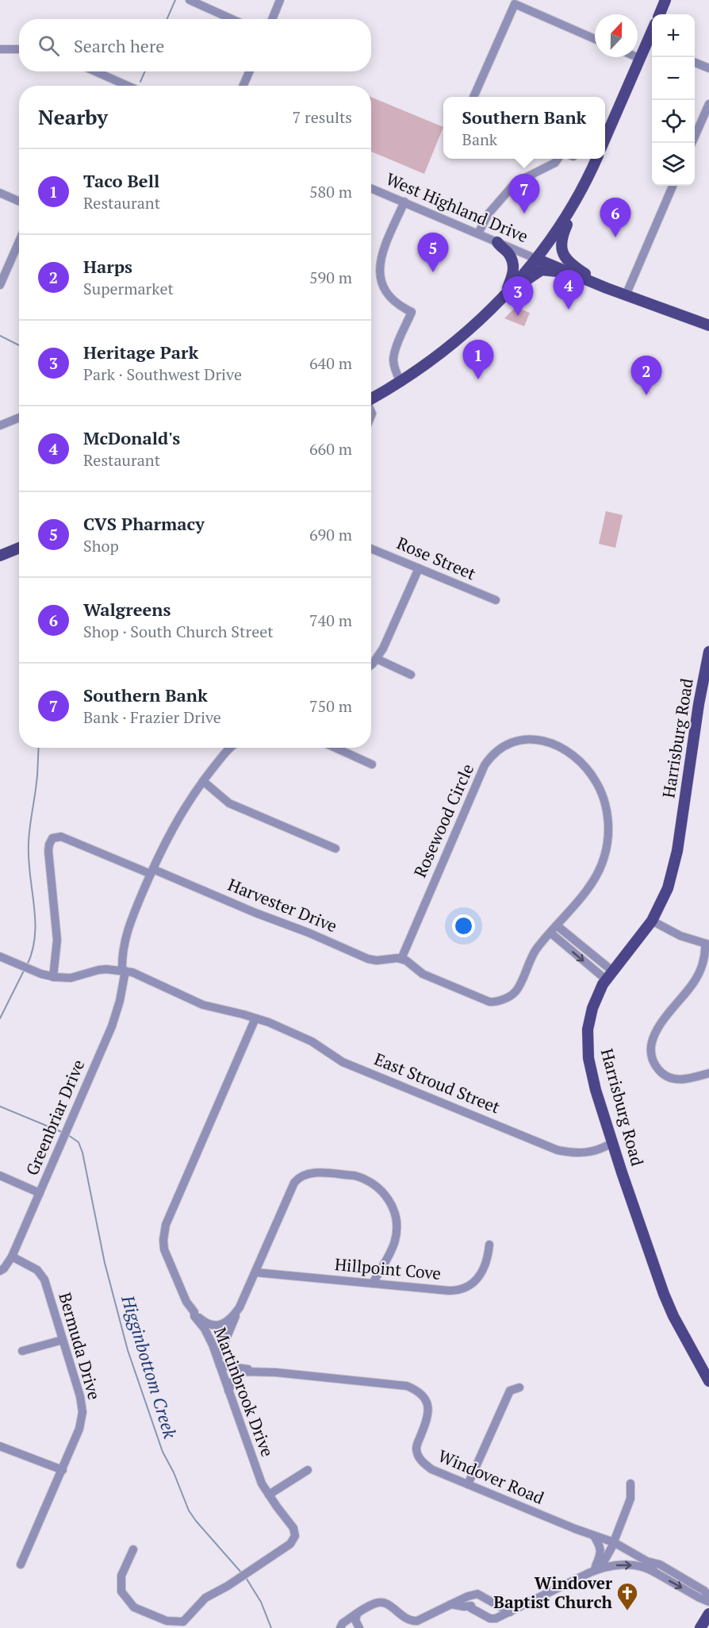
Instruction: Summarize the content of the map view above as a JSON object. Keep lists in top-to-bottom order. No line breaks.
{"streets":{"main road":["Harrisburg Road"],"street":["West Highland Drive","Rose Street","Rosewood Circle","Harvester Drive","East Stroud Street","Greenbriar Drive","Hillpoint Cove","Bermuda Drive","Martinbrook Drive","Windover Road"]},"crossings":[["Harrisburg Road","East Stroud Street"],["Rosewood Circle","Harvester Drive"],["Harvester Drive","East Stroud Street"],["Harvester Drive","Greenbriar Drive"],["East Stroud Street","Greenbriar Drive"],["East Stroud Street","Martinbrook Drive"],["Greenbriar Drive","Bermuda Drive"],["Martinbrook Drive","Windover Road"]],"water":["Higginbottom Creek"],"places":{"church":["Windover Baptist Church"]},"north":"top","page":{"map_buttons":["+","−"],"search":"Search here","heading":["Nearby","7 results"],"popup":["Southern Bank","Bank"],"list":[{"mark":"1","name":"Taco Bell","note":"Restaurant","value":"580 m"},{"mark":"2","name":"Harps","note":"Supermarket","value":"590 m"},{"mark":"3","name":"Heritage Park","note":"Park · Southwest Drive","value":"640 m"},{"mark":"4","name":"McDonald's","note":"Restaurant","value":"660 m"},{"mark":"5","name":"CVS Pharmacy","note":"Shop","value":"690 m"},{"mark":"6","name":"Walgreens","note":"Shop · South Church Street","value":"740 m"},{"mark":"7","name":"Southern Bank","note":"Bank · Frazier Drive","value":"750 m"}],"pins":["7","6","5","4","3","1","2"]}}
